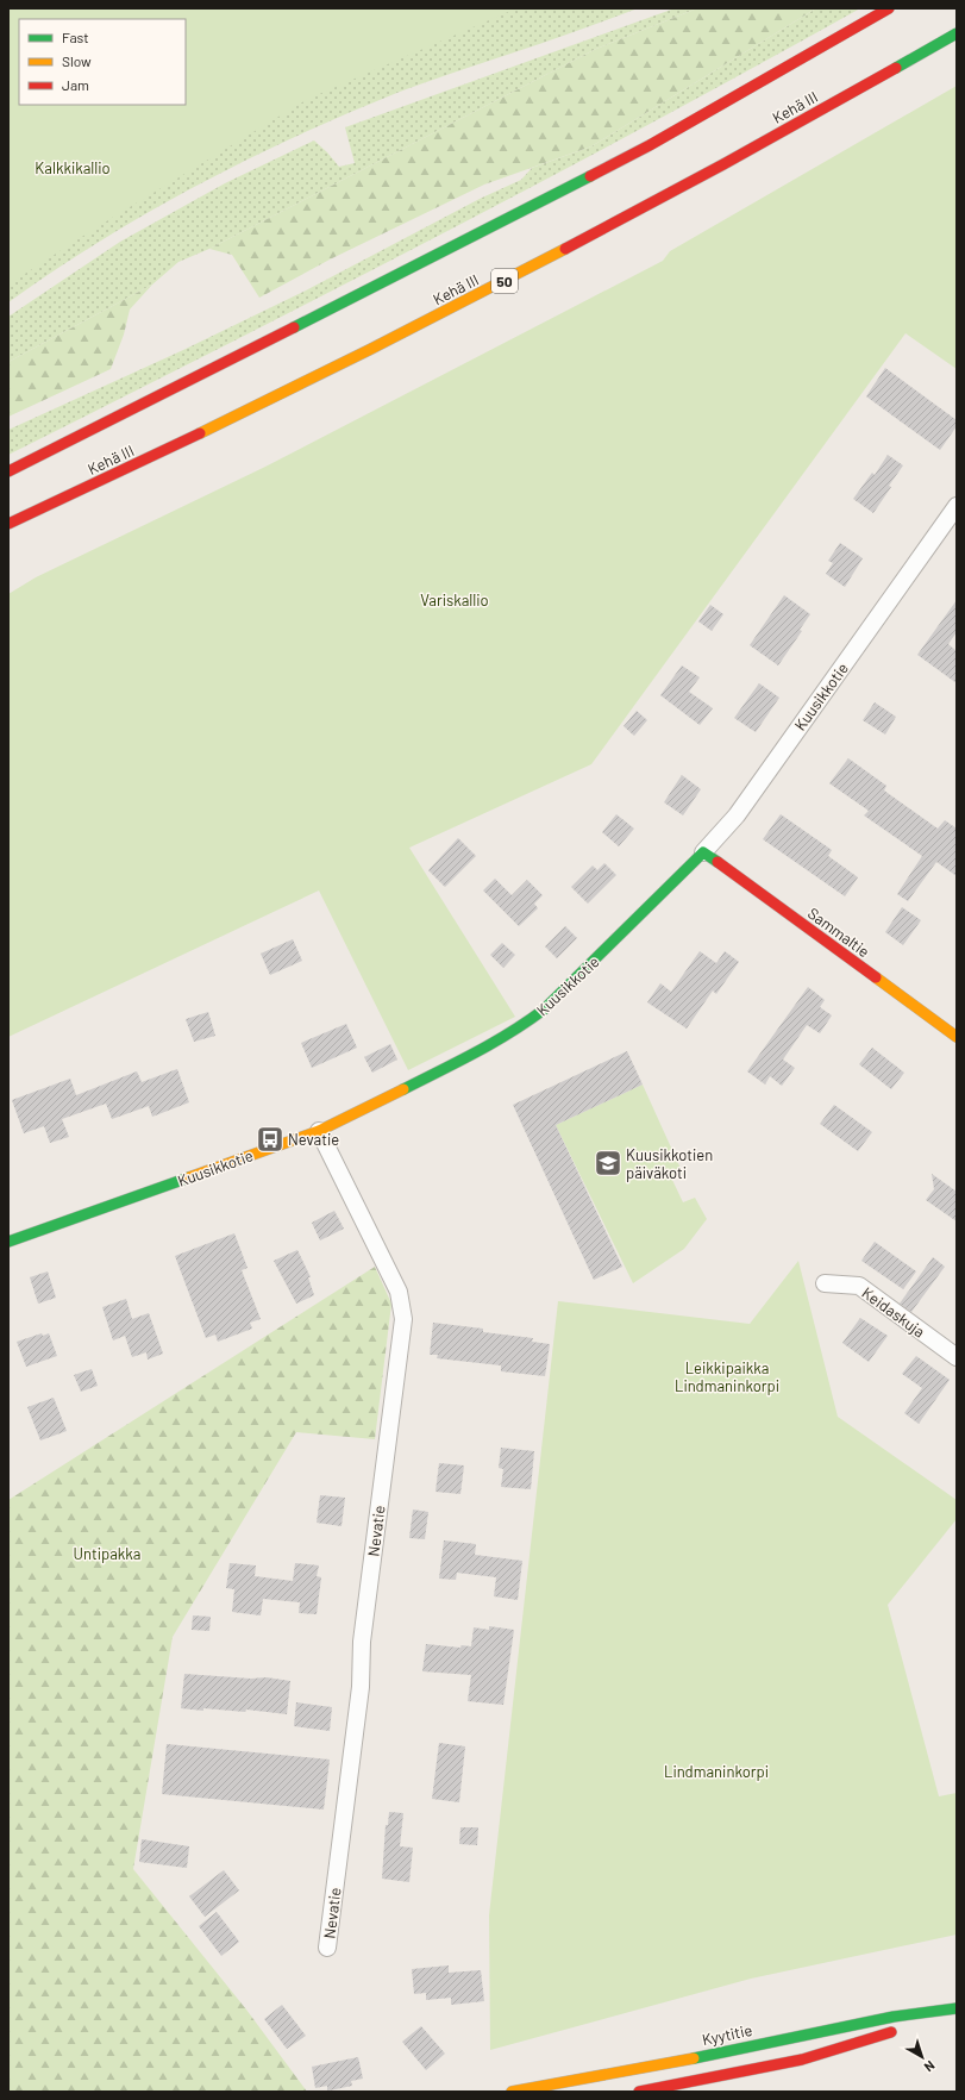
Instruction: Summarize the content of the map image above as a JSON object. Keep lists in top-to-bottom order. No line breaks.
{"streets":{"main road":["Kehä III","50","Kuusikkotie","Sammaltie","Kyytitie"],"street":["Keidaskuja","Nevatie"]},"crossings":[["Kuusikkotie","Sammaltie"],["Kuusikkotie","Nevatie"]],"parks":["Kalkkikallio","Variskallio","Leikkipaikka Lindmaninkorpi","Untipakka","Lindmaninkorpi"],"places":{"bus stop":["Nevatie"],"school or university":["Kuusikkotien päiväkoti"]},"legend":["Fast","Slow","Jam"],"north":"bottom right"}
